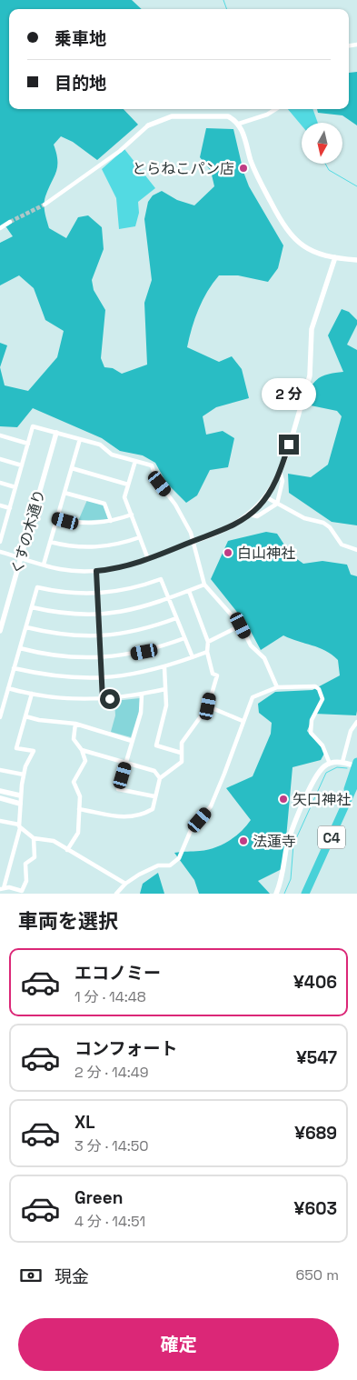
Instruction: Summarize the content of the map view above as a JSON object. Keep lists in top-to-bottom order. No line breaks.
{"streets":{"highway":["C4"],"street":["くすの木通り"]},"places":["とらねこパン店","白山神社","矢口神社","法蓮寺"],"north":"bottom","page":{"banner":["乗車地","目的地"],"bubble":"2 分","heading":"車両を選択","list":[{"name":"エコノミー","note":"1 分 · 14:48","value":"¥406"},{"name":"コンフォート","note":"2 分 · 14:49","value":"¥547"},{"name":"XL","note":"3 分 · 14:50","value":"¥689"},{"name":"Green","note":"4 分 · 14:51","value":"¥603"}],"pay":["現金","650 m"],"buttons":"確定"}}
